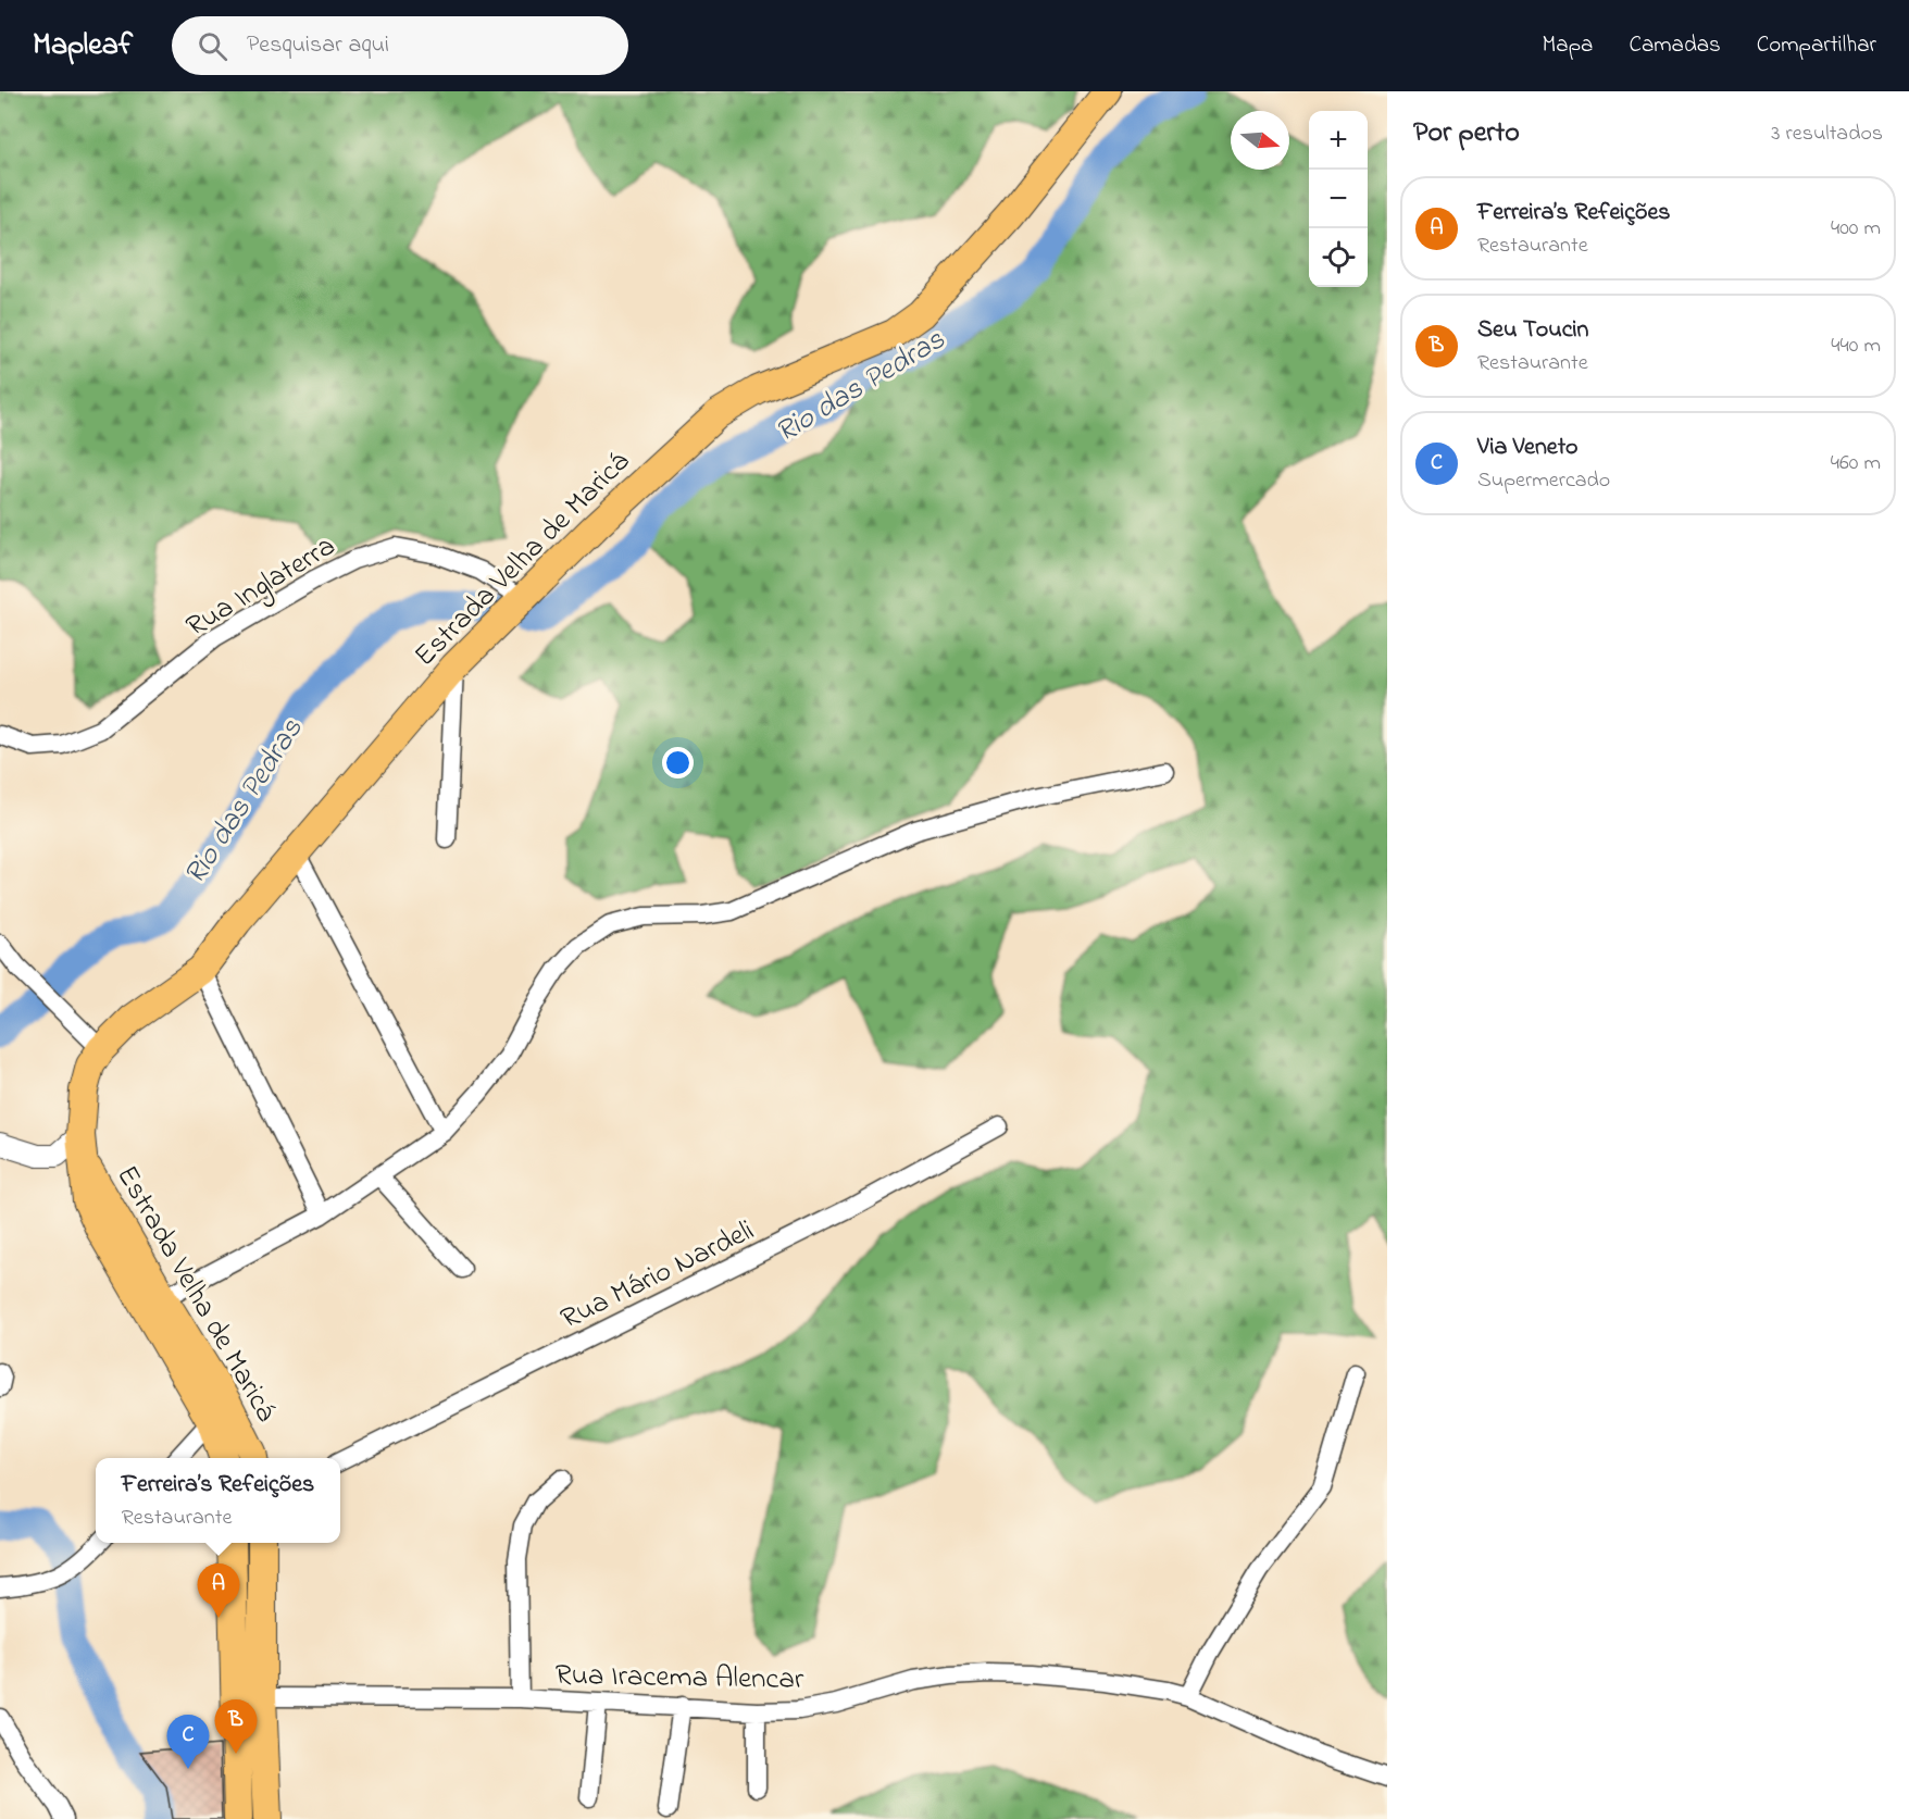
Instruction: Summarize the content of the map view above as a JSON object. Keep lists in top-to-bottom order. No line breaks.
{"streets":{"main road":["Estrada Velha de Maricá"],"street":["Rua Inglaterra","Rua Mário Nardeli","Rua Iracema Alencar"]},"crossings":[["Estrada Velha de Maricá","Rua Inglaterra"]],"water":["Rio das Pedras"],"north":"right","page":{"header":"Mapleaf","search":"Pesquisar aqui","nav":["Mapa","Camadas","Compartilhar"],"heading":["Por perto","3 resultados"],"map_buttons":["+","−"],"list":[{"mark":"A","name":"Ferreira’s Refeições","note":"Restaurante","value":"400 m"},{"mark":"B","name":"Seu Toucin","note":"Restaurante","value":"440 m"},{"mark":"C","name":"Via Veneto","note":"Supermercado","value":"460 m"}],"popup":["Ferreira’s Refeições","Restaurante"],"pins":["A","B","C"]}}
